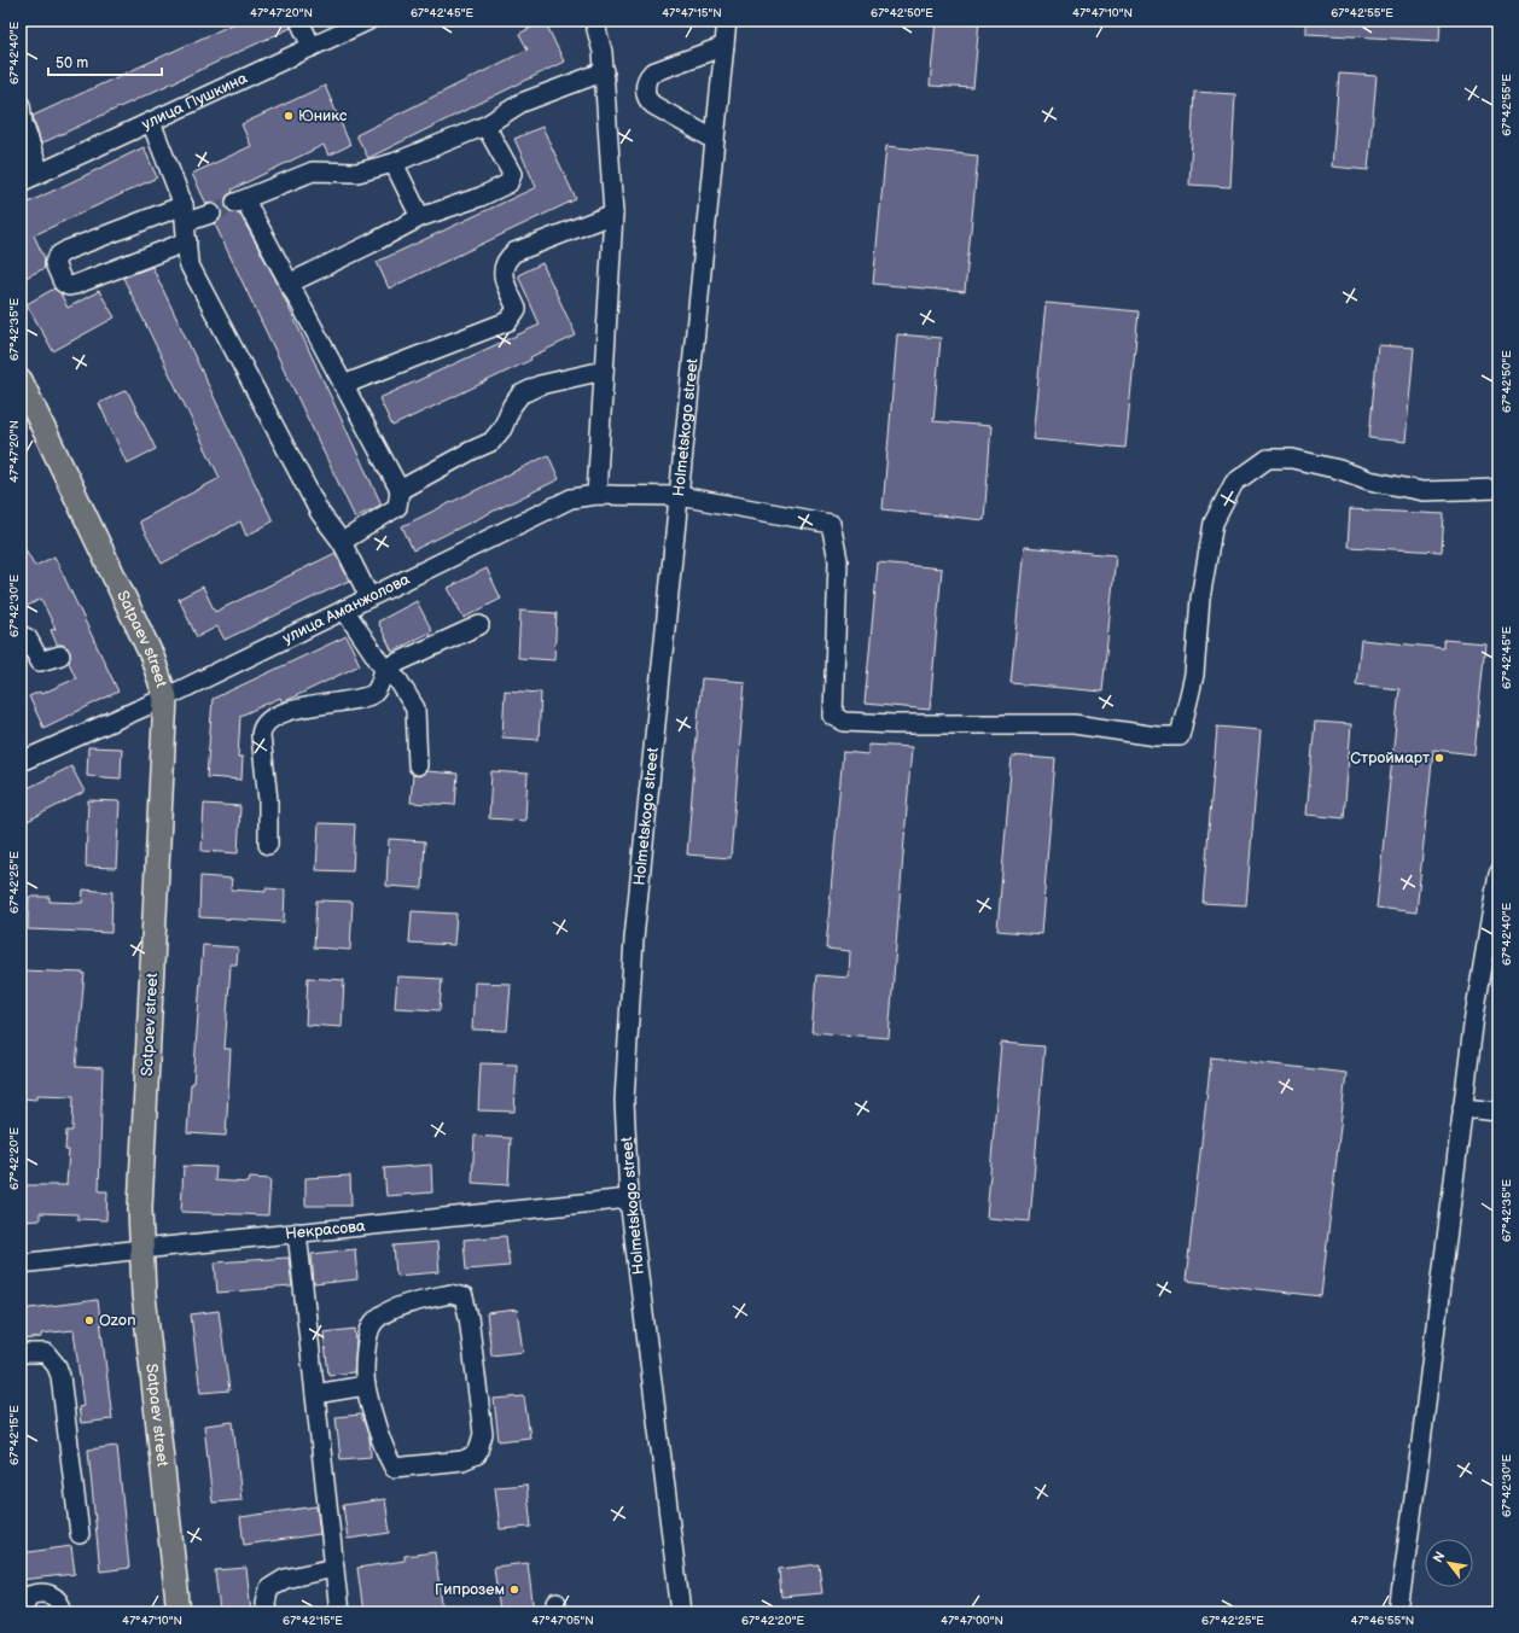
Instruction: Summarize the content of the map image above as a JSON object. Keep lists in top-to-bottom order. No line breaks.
{"streets":{"main road":["Satpaev street"],"street":["улица Пушкина","Holmetskogo street","улица Аманжолова","Некрасова"]},"crossings":[["Holmetskogo street","улица Аманжолова"],["Holmetskogo street","Некрасова"],["улица Аманжолова","Satpaev street"],["Satpaev street","Некрасова"]],"places":["Юникс","Строймарт","Ozon","Гипрозем"],"scale_bar":"50 m","north":"top left","coordinates":["47°47'20\"N","67°42'45\"E","47°47'15\"N","67°42'50\"E","47°47'10\"N","67°42'55\"E","67°42'40\"E","67°42'35\"E","67°42'30\"E","67°42'25\"E","67°42'20\"E","67°42'15\"E","47°47'05\"N","47°47'00\"N","47°46'55\"N"]}
